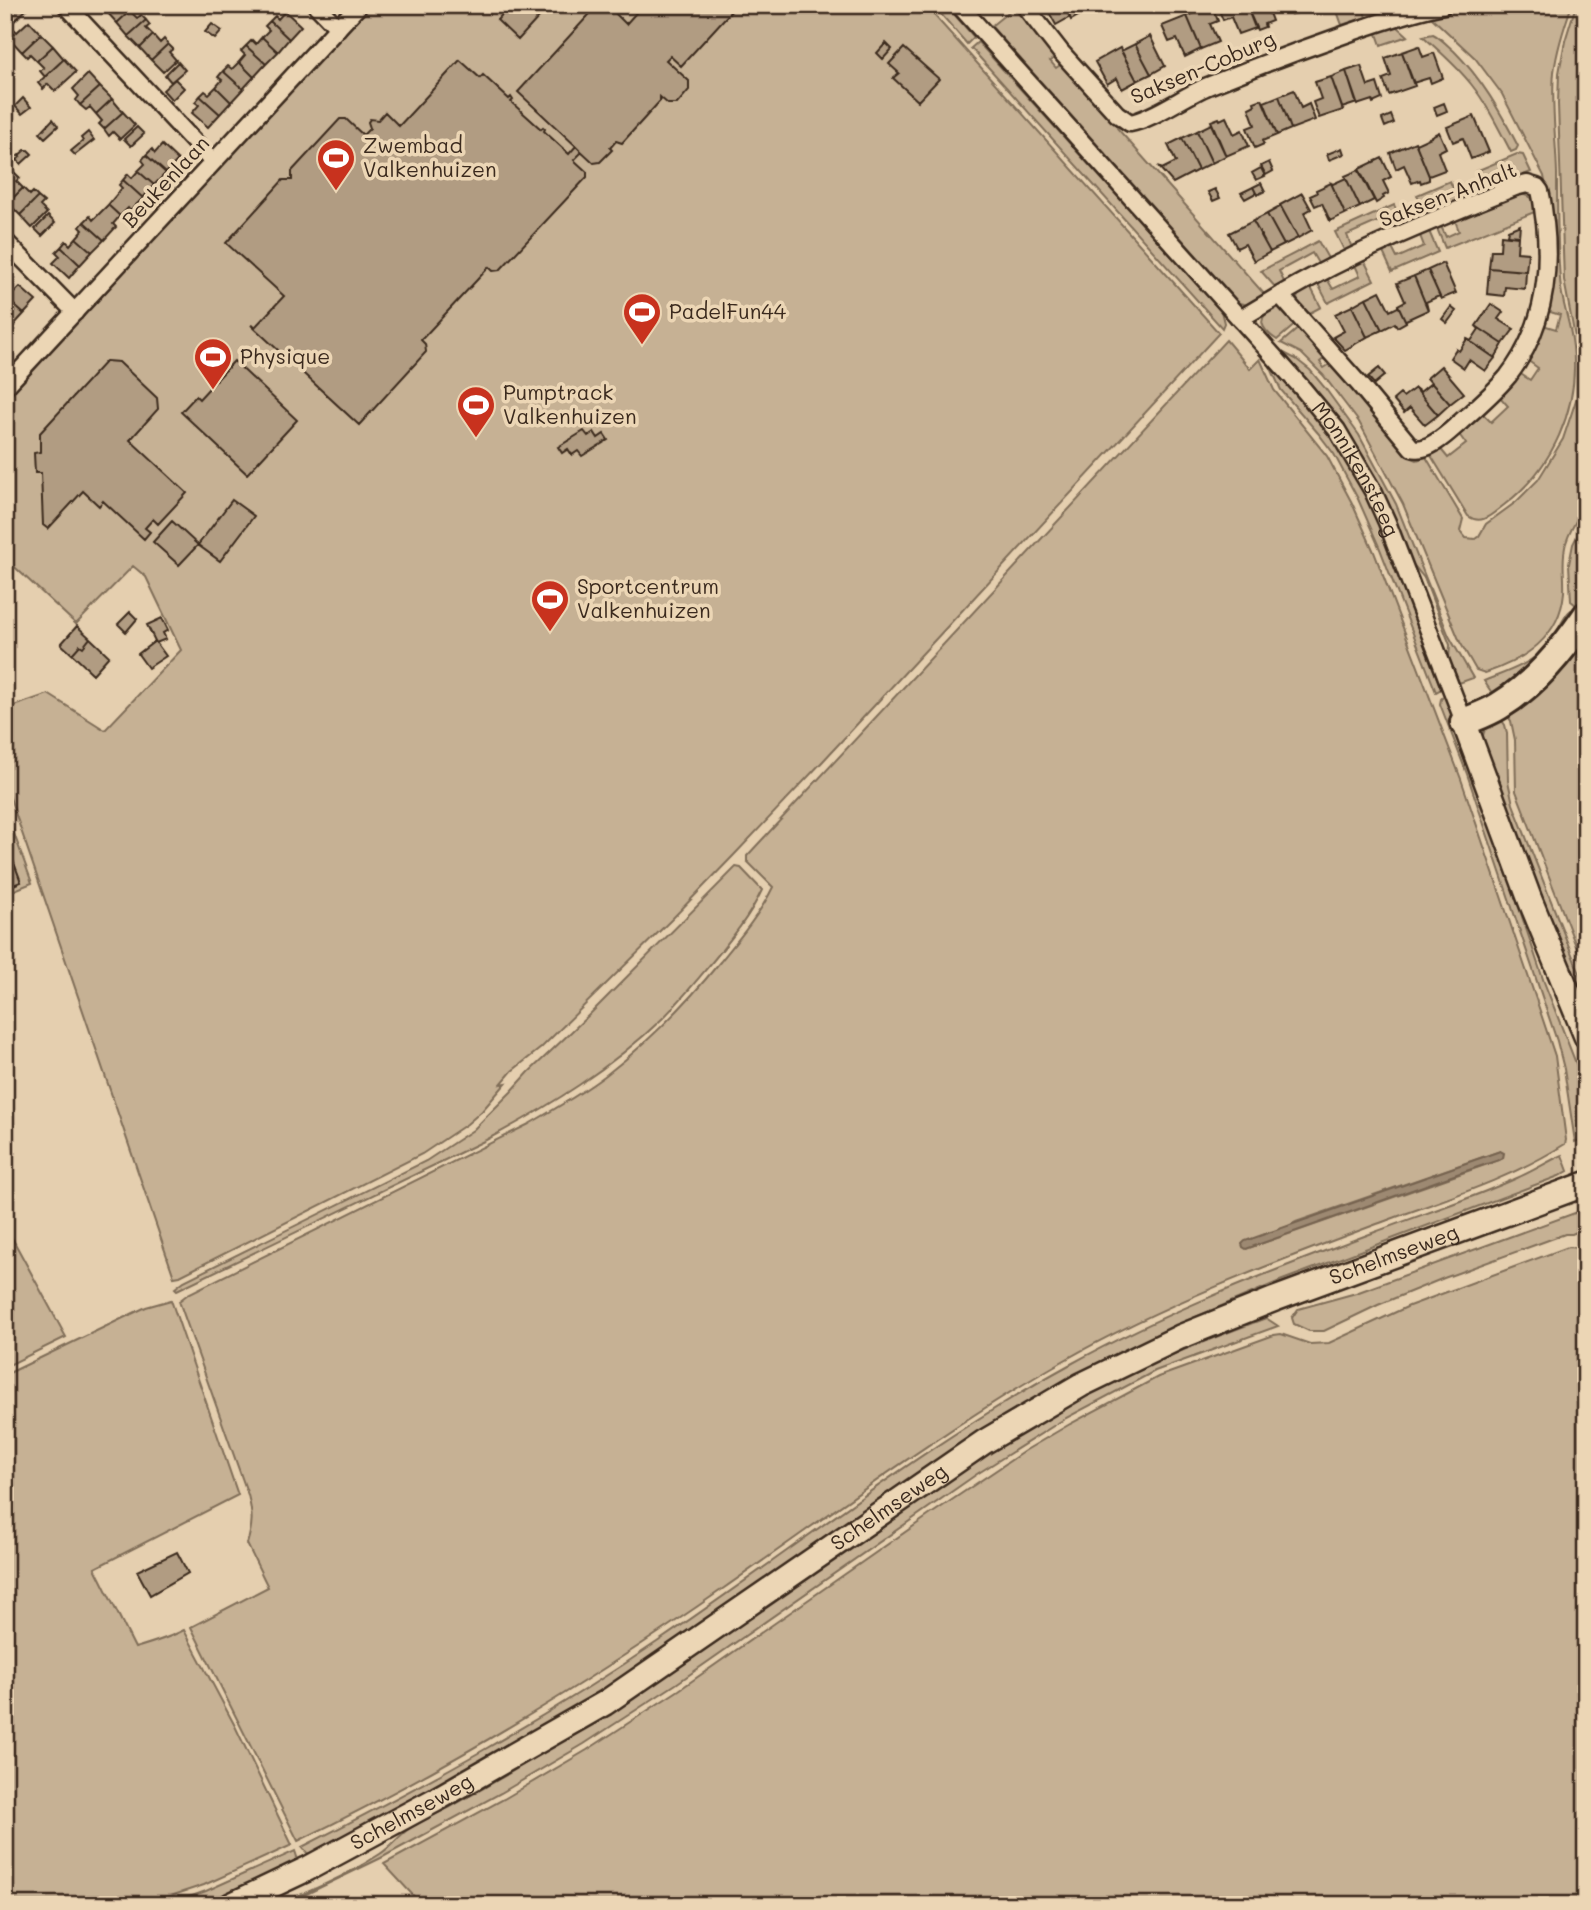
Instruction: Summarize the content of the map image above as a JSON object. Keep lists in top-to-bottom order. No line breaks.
{"streets":{"main road":["Monnikensteeg","Schelmseweg"],"street":["Saksen-Coburg","Beukenlaan","Saksen-Anhalt"]},"crossings":[["Saksen-Anhalt","Monnikensteeg"]],"places":{"sports":["Zwembad Valkenhuizen","PadelFun44","Physique","Pumptrack Valkenhuizen","Sportcentrum Valkenhuizen"]}}
